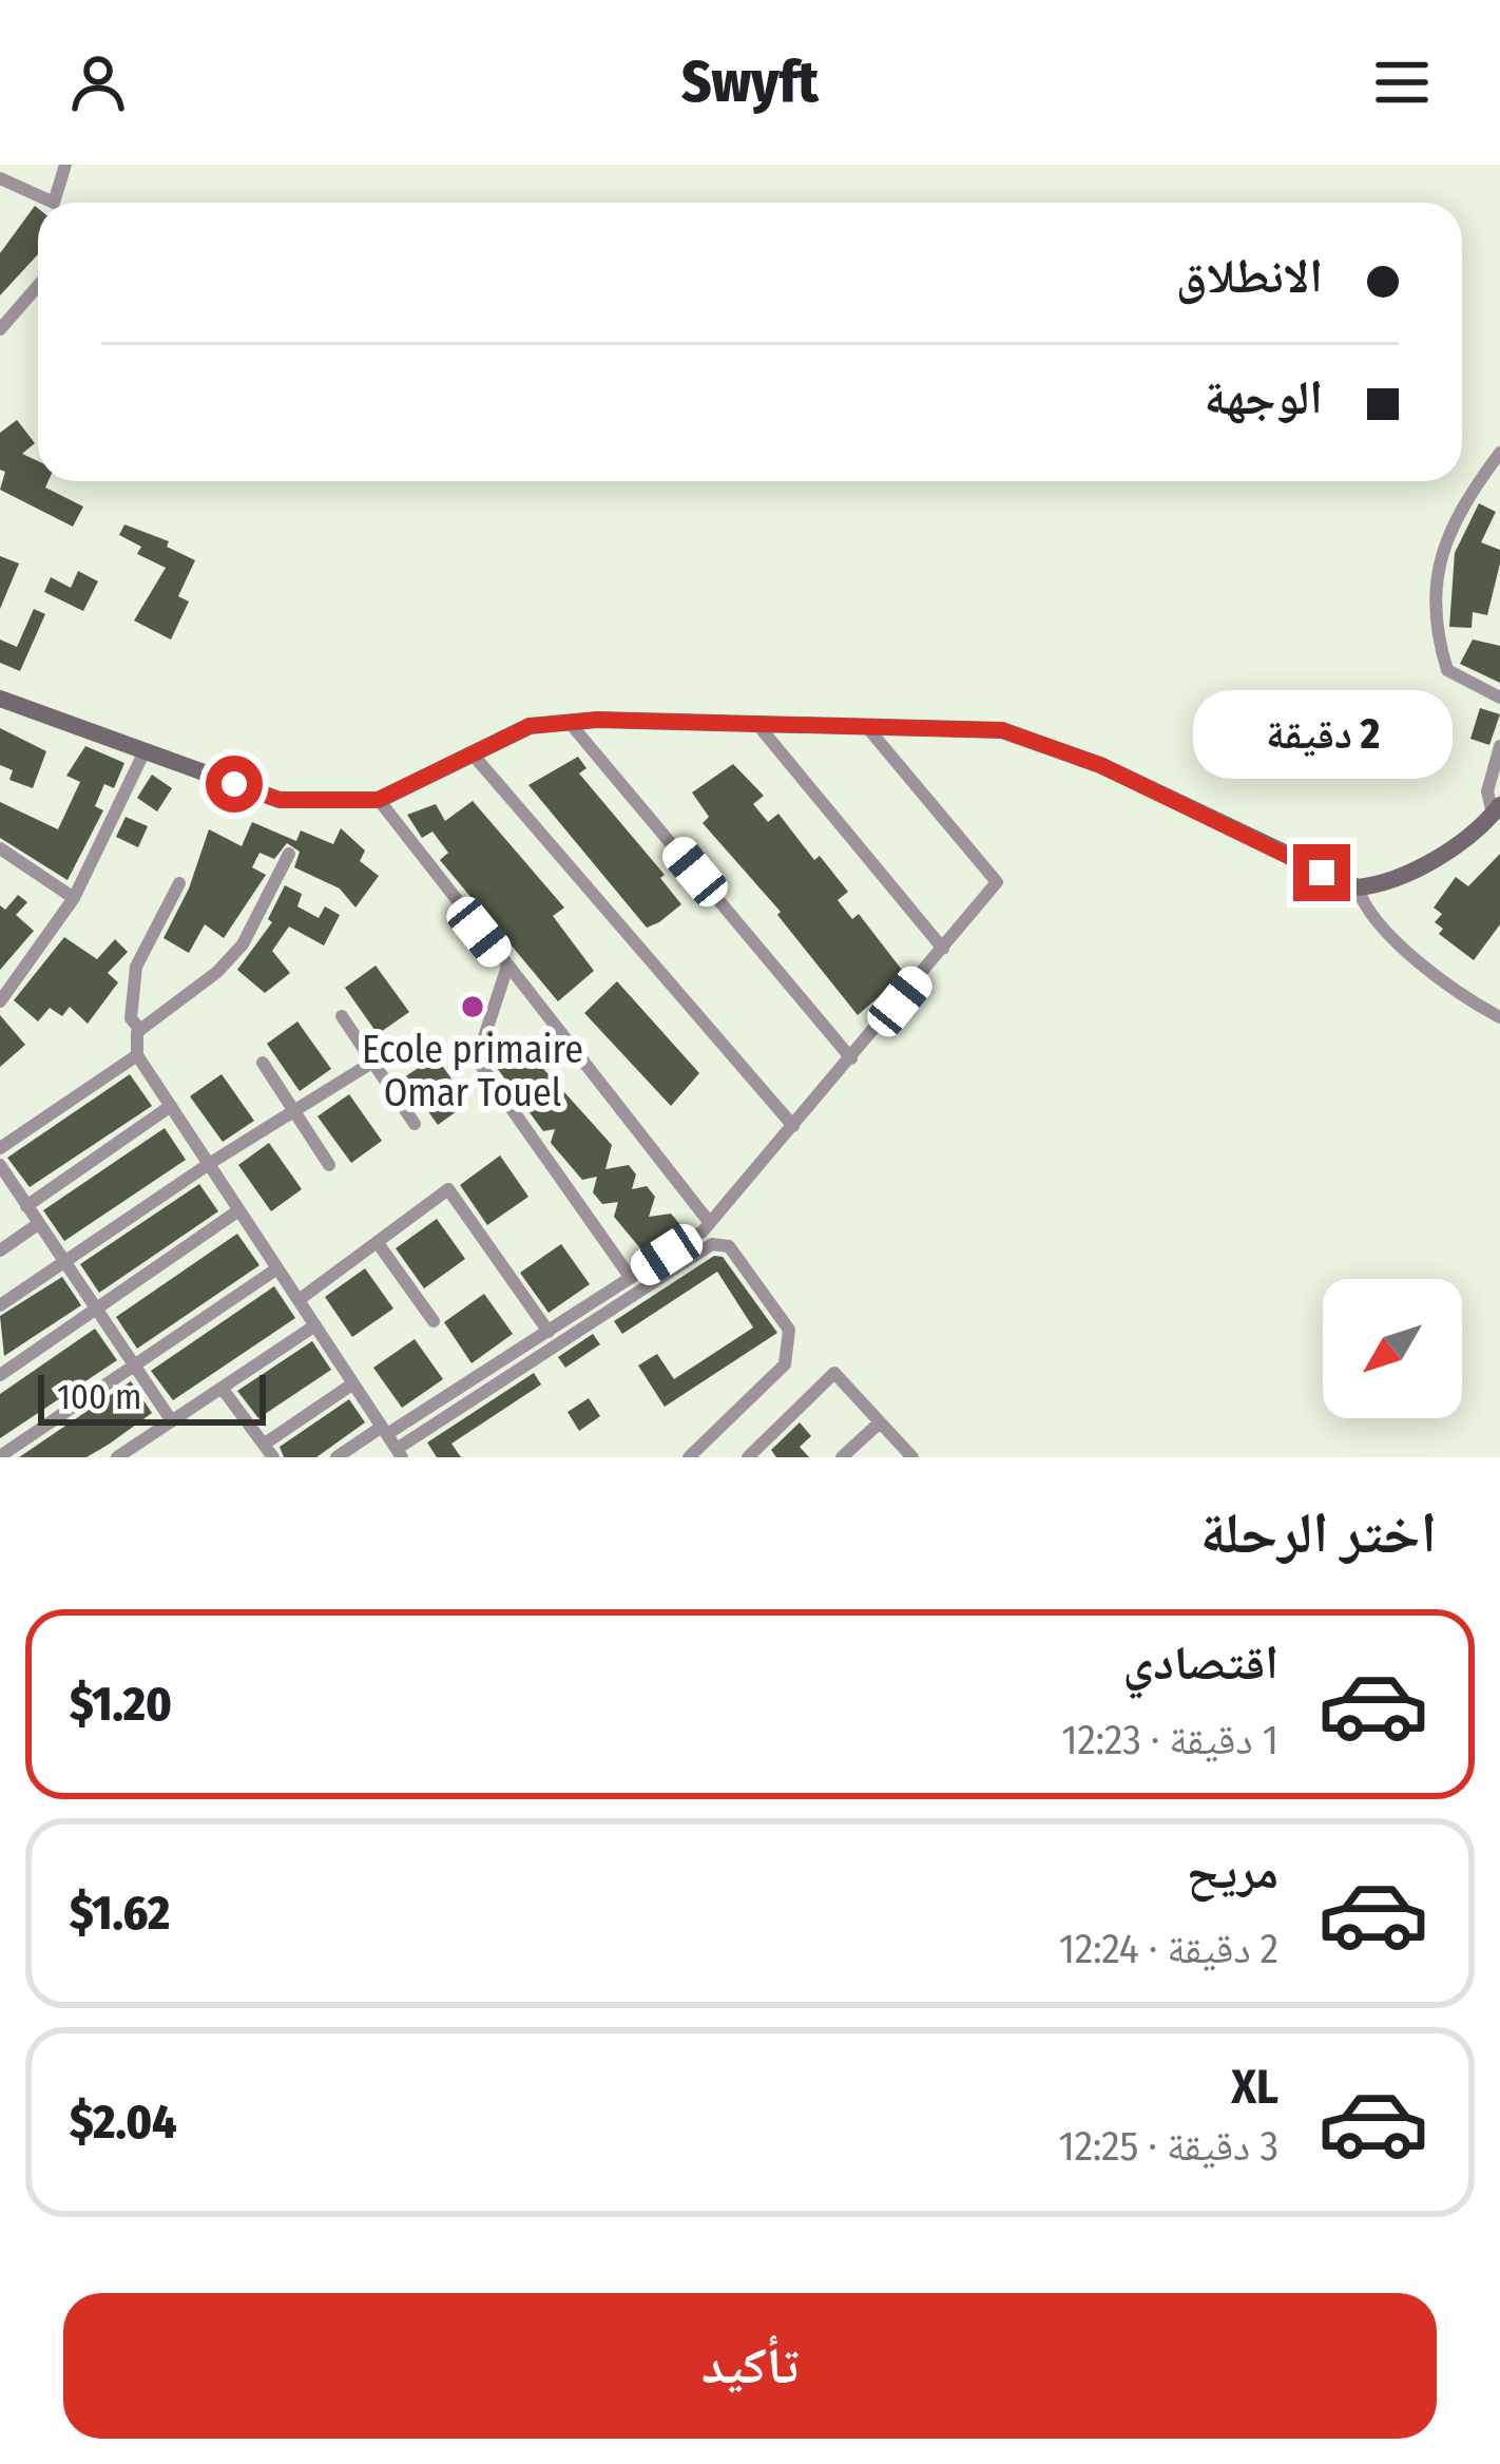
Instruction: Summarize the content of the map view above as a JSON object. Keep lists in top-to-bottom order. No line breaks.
{"places":["Ecole primaire Omar Touel"],"scale_bar":"100 m","north":"bottom left","page":{"header":"Swyft","banner":["الانطلاق","الوجهة"],"bubble":"2 دقيقة","scale":"100 m","heading":"اختر الرحلة","list":[{"name":"اقتصادي","note":"1 دقيقة · 12:23","value":"$1.20"},{"name":"مريح","note":"2 دقيقة · 12:24","value":"$1.62"},{"name":"XL","note":"3 دقيقة · 12:25","value":"$2.04"}],"buttons":"تأكيد"}}
